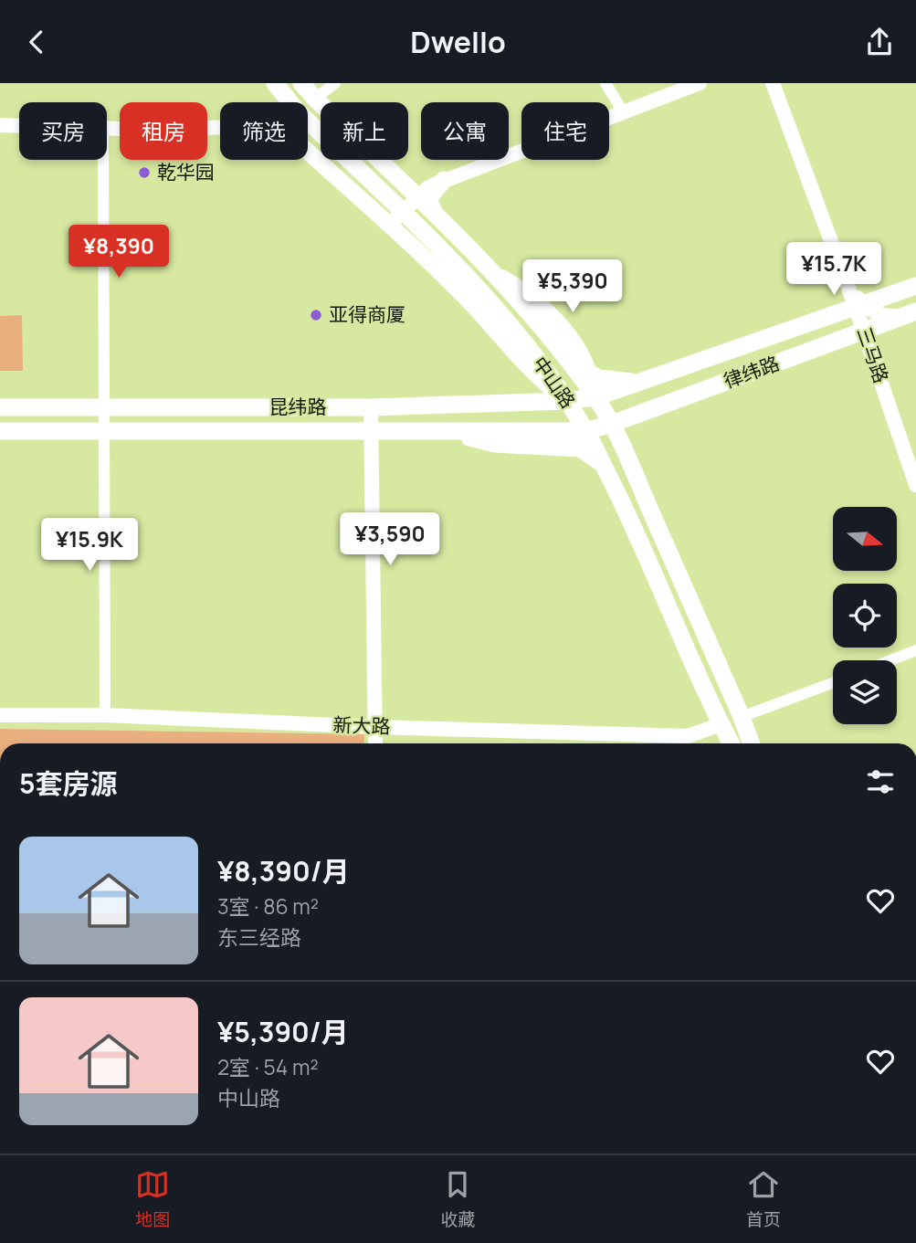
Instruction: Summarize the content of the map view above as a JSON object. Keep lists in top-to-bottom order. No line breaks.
{"streets":{"main road":["律纬路","中山路","昆纬路"],"street":["三马路","新大路"]},"crossings":[["三马路","律纬路"],["律纬路","中山路"],["律纬路","昆纬路"],["中山路","昆纬路"],["中山路","新大路"]],"places":["乾华园","亚得商厦"],"north":"right","page":{"header":"Dwello","chip":["买房","租房","筛选","新上","公寓","住宅"],"price":["¥8,390","¥15.7K","¥5,390","¥3,590","¥15.9K"],"heading":"5套房源","list":[{"name":"¥8,390/月","note":"3室 · 86 m² · 东三经路"},{"name":"¥5,390/月","note":"2室 · 54 m² · 中山路"}],"tabs":["地图","收藏","首页"]}}
